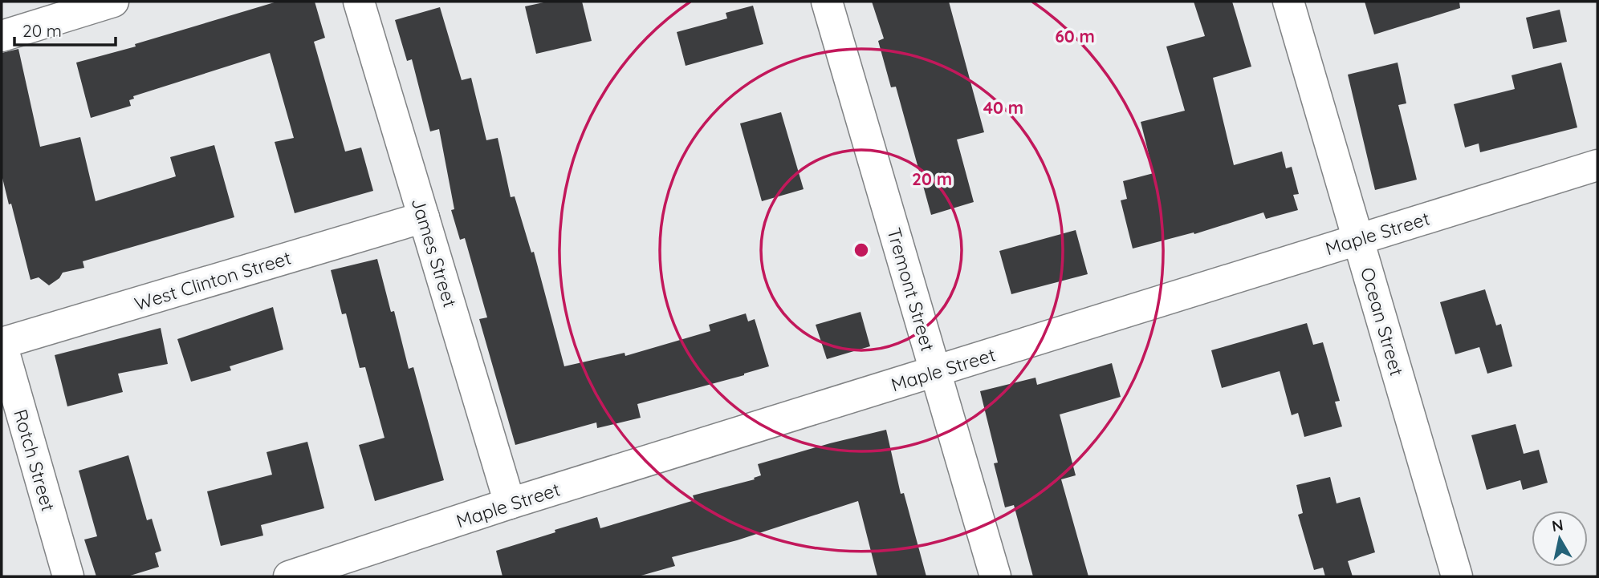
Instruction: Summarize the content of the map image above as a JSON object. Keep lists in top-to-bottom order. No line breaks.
{"streets":{"street":["Maple Street","James Street","West Clinton Street","Tremont Street","Ocean Street","Rotch Street"]},"crossings":[["Maple Street","James Street"],["Maple Street","Tremont Street"],["Maple Street","Ocean Street"],["James Street","West Clinton Street"],["West Clinton Street","Rotch Street"]],"scale_bar":"20 m","north":"top","rings":["60 m","40 m","20 m"]}
